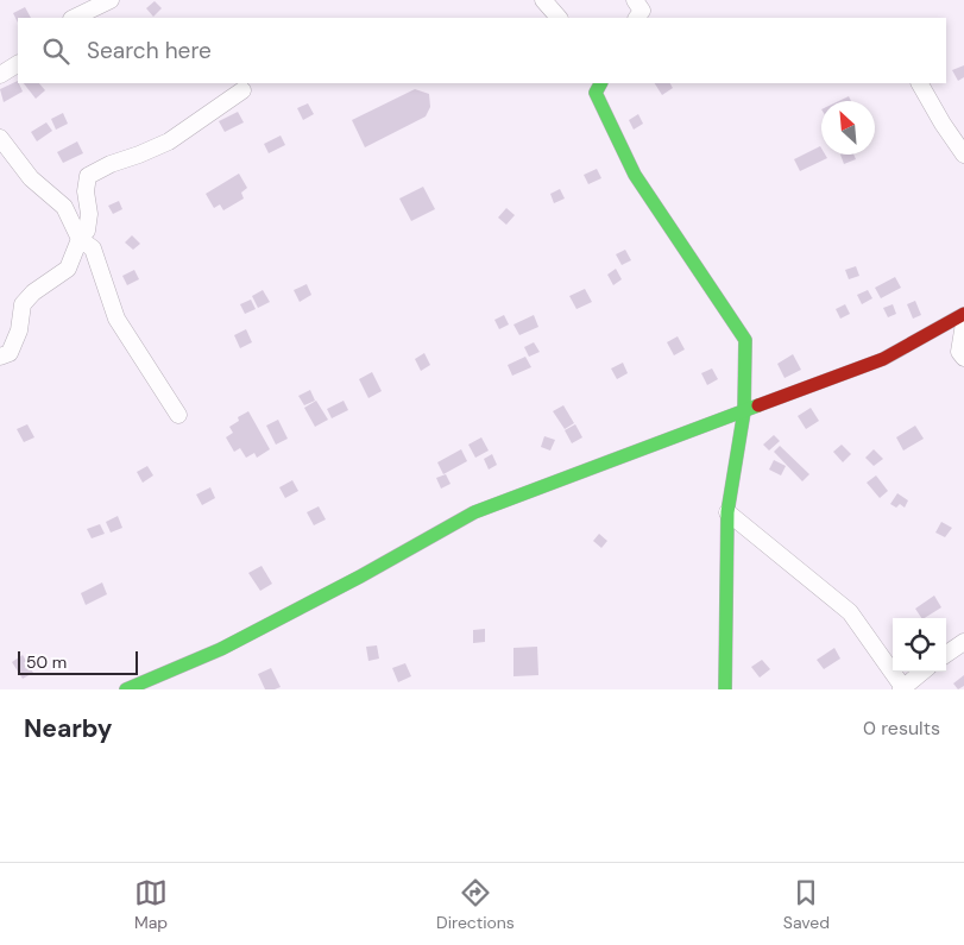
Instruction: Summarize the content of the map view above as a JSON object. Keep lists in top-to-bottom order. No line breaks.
{"scale_bar":"50 m","north":"top left","page":{"search":"Search here","scale":"50 m","heading":["Nearby","0 results"],"nav":["Map","Directions","Saved"]}}
